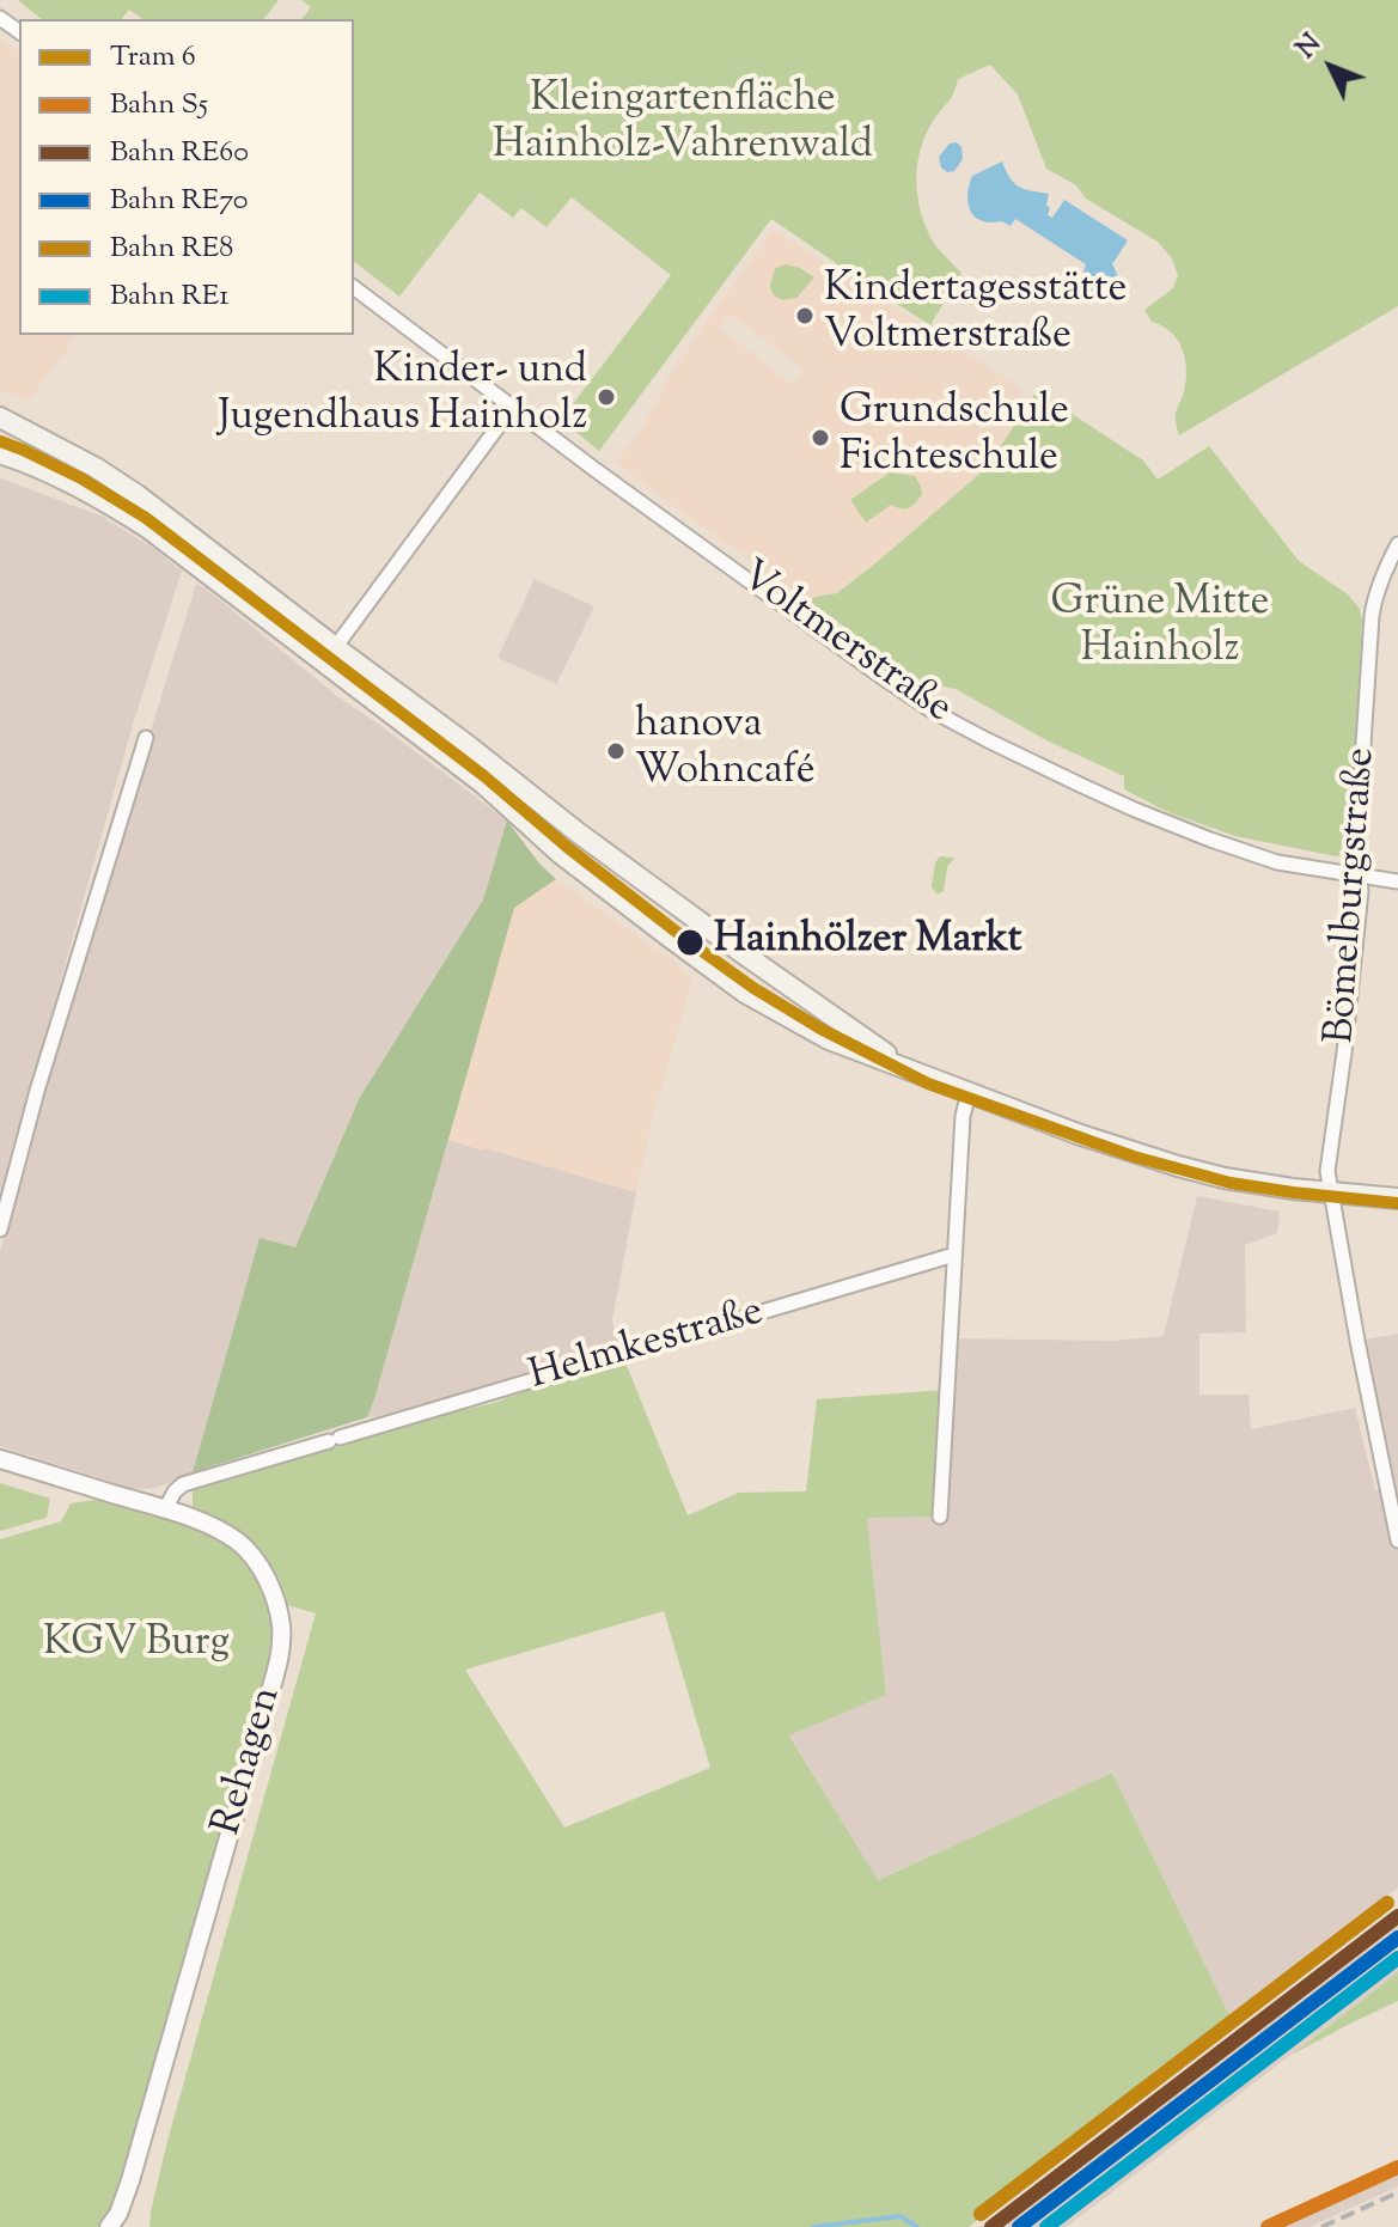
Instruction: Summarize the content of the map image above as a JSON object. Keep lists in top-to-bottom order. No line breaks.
{"streets":{"street":["Voltmerstraße","Bömelburgstraße","Helmkestraße","Rehagen"]},"crossings":[["Voltmerstraße","Bömelburgstraße"],["Helmkestraße","Rehagen"]],"parks":["Kleingartenfläche Hainholz-Vahrenwald","Grüne Mitte Hainholz","KGV Burg"],"places":["Kindertagesstätte Voltmerstraße","Kinder- und Jugendhaus Hainholz","Grundschule Fichteschule","hanova Wohncafé","Hainhölzer Markt"],"lines":["tram line 6","rail line RE8","rail line RE60","rail line RE70","rail line RE1","rail line S5"],"legend":["Tram 6","Bahn S5","Bahn RE60","Bahn RE70","Bahn RE8","Bahn RE1"],"north":"top left"}
